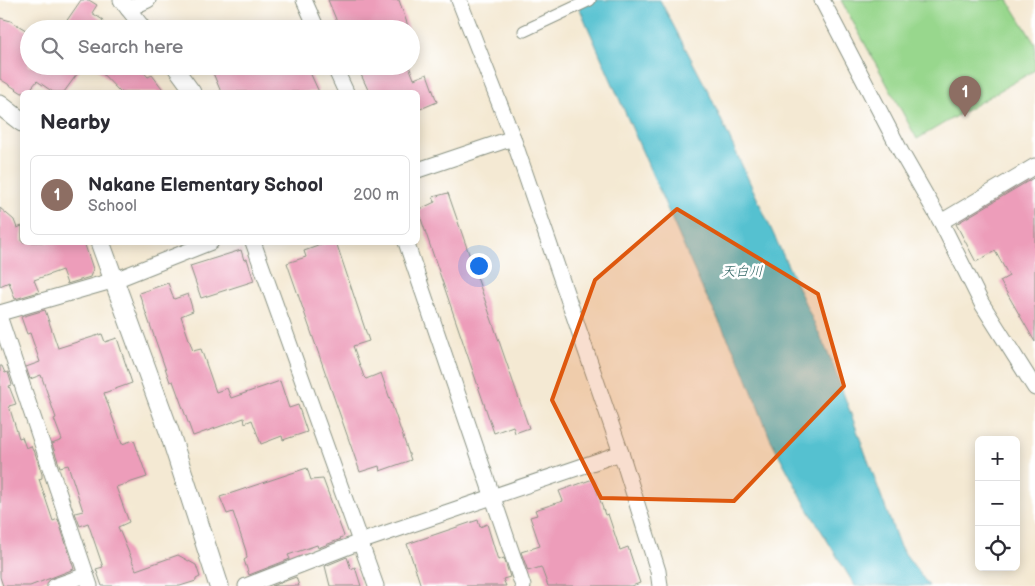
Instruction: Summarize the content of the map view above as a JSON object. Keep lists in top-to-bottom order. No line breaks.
{"water":["天白川"],"page":{"search":"Search here","pins":"1","heading":"Nearby","list":[{"mark":"1","name":"Nakane Elementary School","note":"School","value":"200 m"}],"map_buttons":["+","−"]}}
